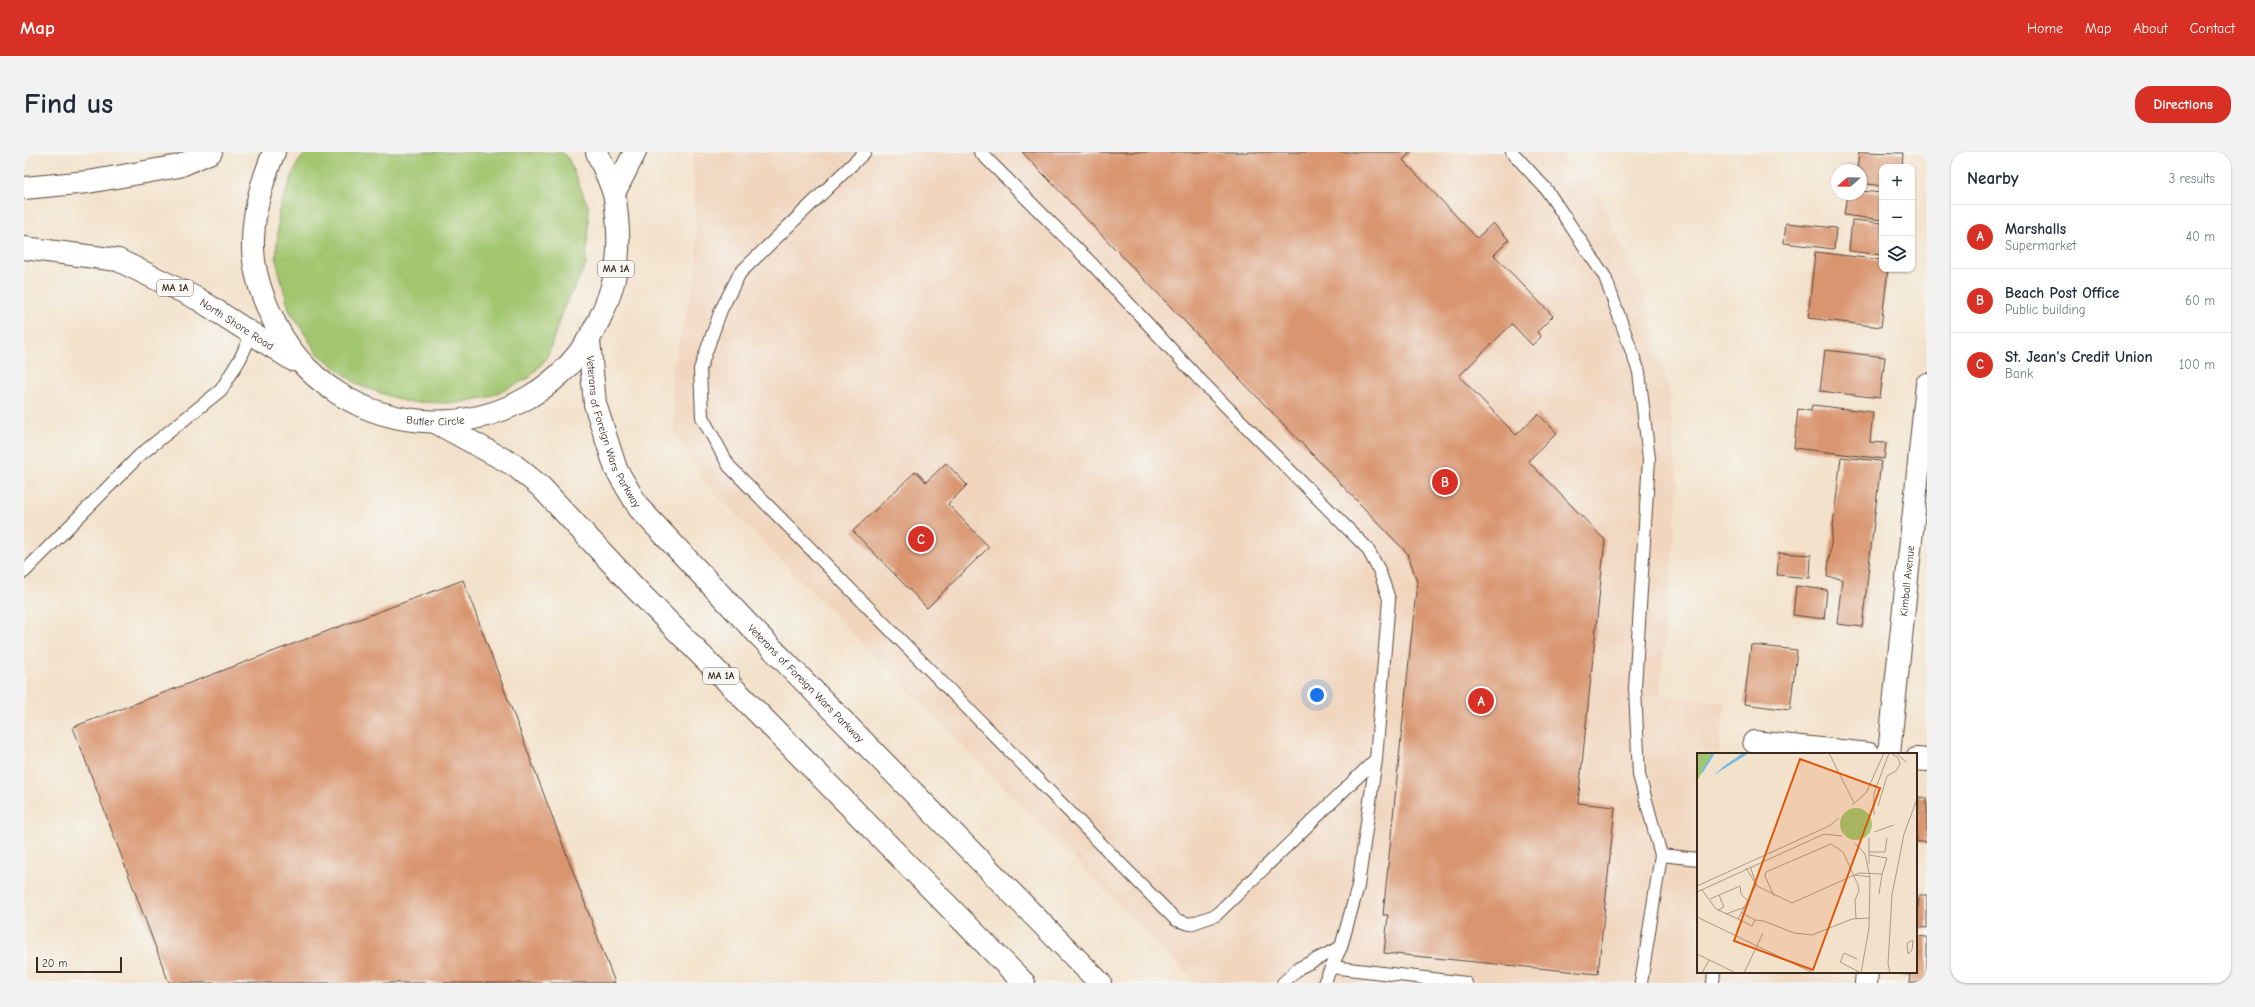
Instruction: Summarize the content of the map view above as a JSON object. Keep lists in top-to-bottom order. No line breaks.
{"streets":{"main road":["MA 1A","North Shore Road","Butler Circle","Veterans of Foreign Wars Parkway","Kimball Avenue"]},"crossings":[["MA 1A","Butler Circle"],["North Shore Road","Butler Circle"],["Butler Circle","Veterans of Foreign Wars Parkway"]],"scale_bar":"20 m","north":"left","page":{"header":"Map","nav":["Home","Map","About","Contact"],"buttons":"Directions","title":"Find us","heading":["Nearby","3 results"],"map_buttons":["+","−"],"list":[{"mark":"A","name":"Marshalls","note":"Supermarket","value":"40 m"},{"mark":"B","name":"Beach Post Office","note":"Public building","value":"60 m"},{"mark":"C","name":"St. Jean's Credit Union","note":"Bank","value":"100 m"}],"pins":["B","C","A"],"scale":"20 m"}}
